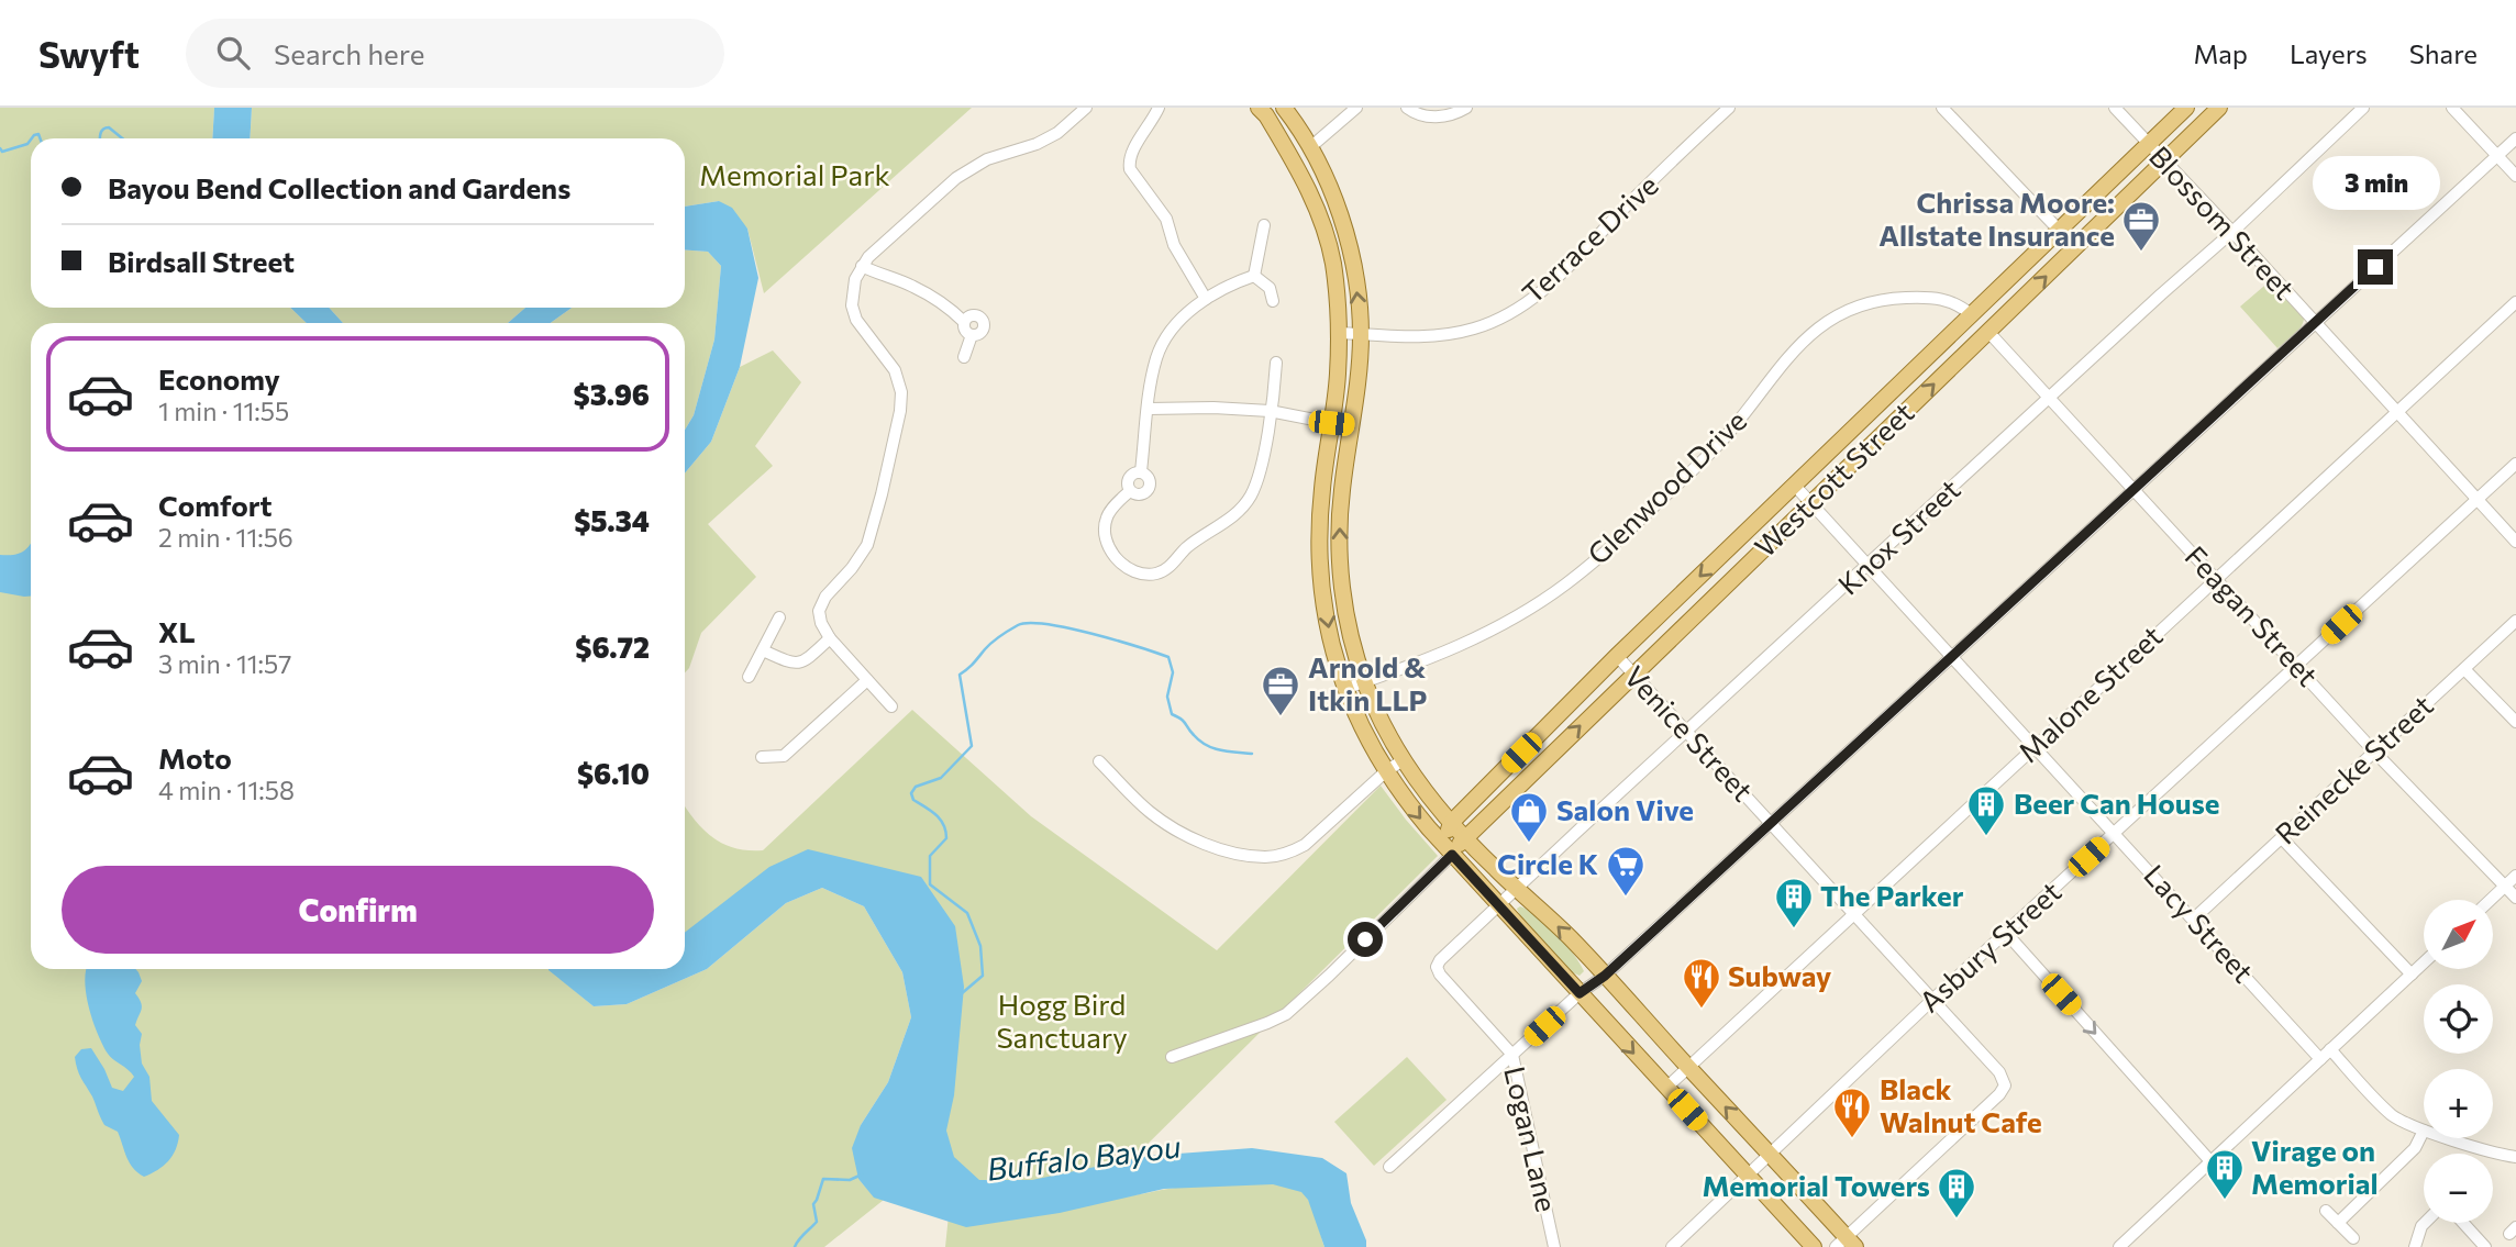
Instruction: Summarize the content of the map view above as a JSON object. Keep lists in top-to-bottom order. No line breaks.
{"streets":{"main road":["Westcott Street"],"street":["Blossom Street","Terrace Drive","Glenwood Drive","Knox Street","Feagan Street","Malone Street","Venice Street","Reinecke Street","Lacy Street","Asbury Street","Logan Lane"]},"crossings":[["Blossom Street","Westcott Street"],["Blossom Street","Knox Street"],["Blossom Street","Malone Street"],["Blossom Street","Asbury Street"],["Westcott Street","Glenwood Drive"],["Westcott Street","Feagan Street"],["Westcott Street","Venice Street"],["Westcott Street","Lacy Street"],["Knox Street","Feagan Street"],["Knox Street","Venice Street"],["Knox Street","Lacy Street"],["Knox Street","Logan Lane"],["Feagan Street","Malone Street"],["Feagan Street","Reinecke Street"],["Feagan Street","Asbury Street"],["Malone Street","Venice Street"],["Malone Street","Lacy Street"],["Venice Street","Asbury Street"],["Reinecke Street","Lacy Street"],["Lacy Street","Asbury Street"]],"water":["Buffalo Bayou"],"parks":["Memorial Park","Hogg Bird Sanctuary"],"places":{"office":["Chrissa Moore: Allstate Insurance","Arnold & Itkin LLP"],"building":["Beer Can House","The Parker","Virage on Memorial","Memorial Towers"],"shop":["Salon Vive"],"supermarket":["Circle K"],"restaurant":["Subway","Black Walnut Cafe"]},"north":"top right","page":{"header":"Swyft","search":"Search here","nav":["Map","Layers","Share"],"banner":["Bayou Bend Collection and Gardens","Birdsall Street"],"bubble":"3 min","list":[{"name":"Economy","note":"1 min · 11:55","value":"$3.96"},{"name":"Comfort","note":"2 min · 11:56","value":"$5.34"},{"name":"XL","note":"3 min · 11:57","value":"$6.72"},{"name":"Moto","note":"4 min · 11:58","value":"$6.10"}],"buttons":"Confirm","map_buttons":["+","−"]}}
